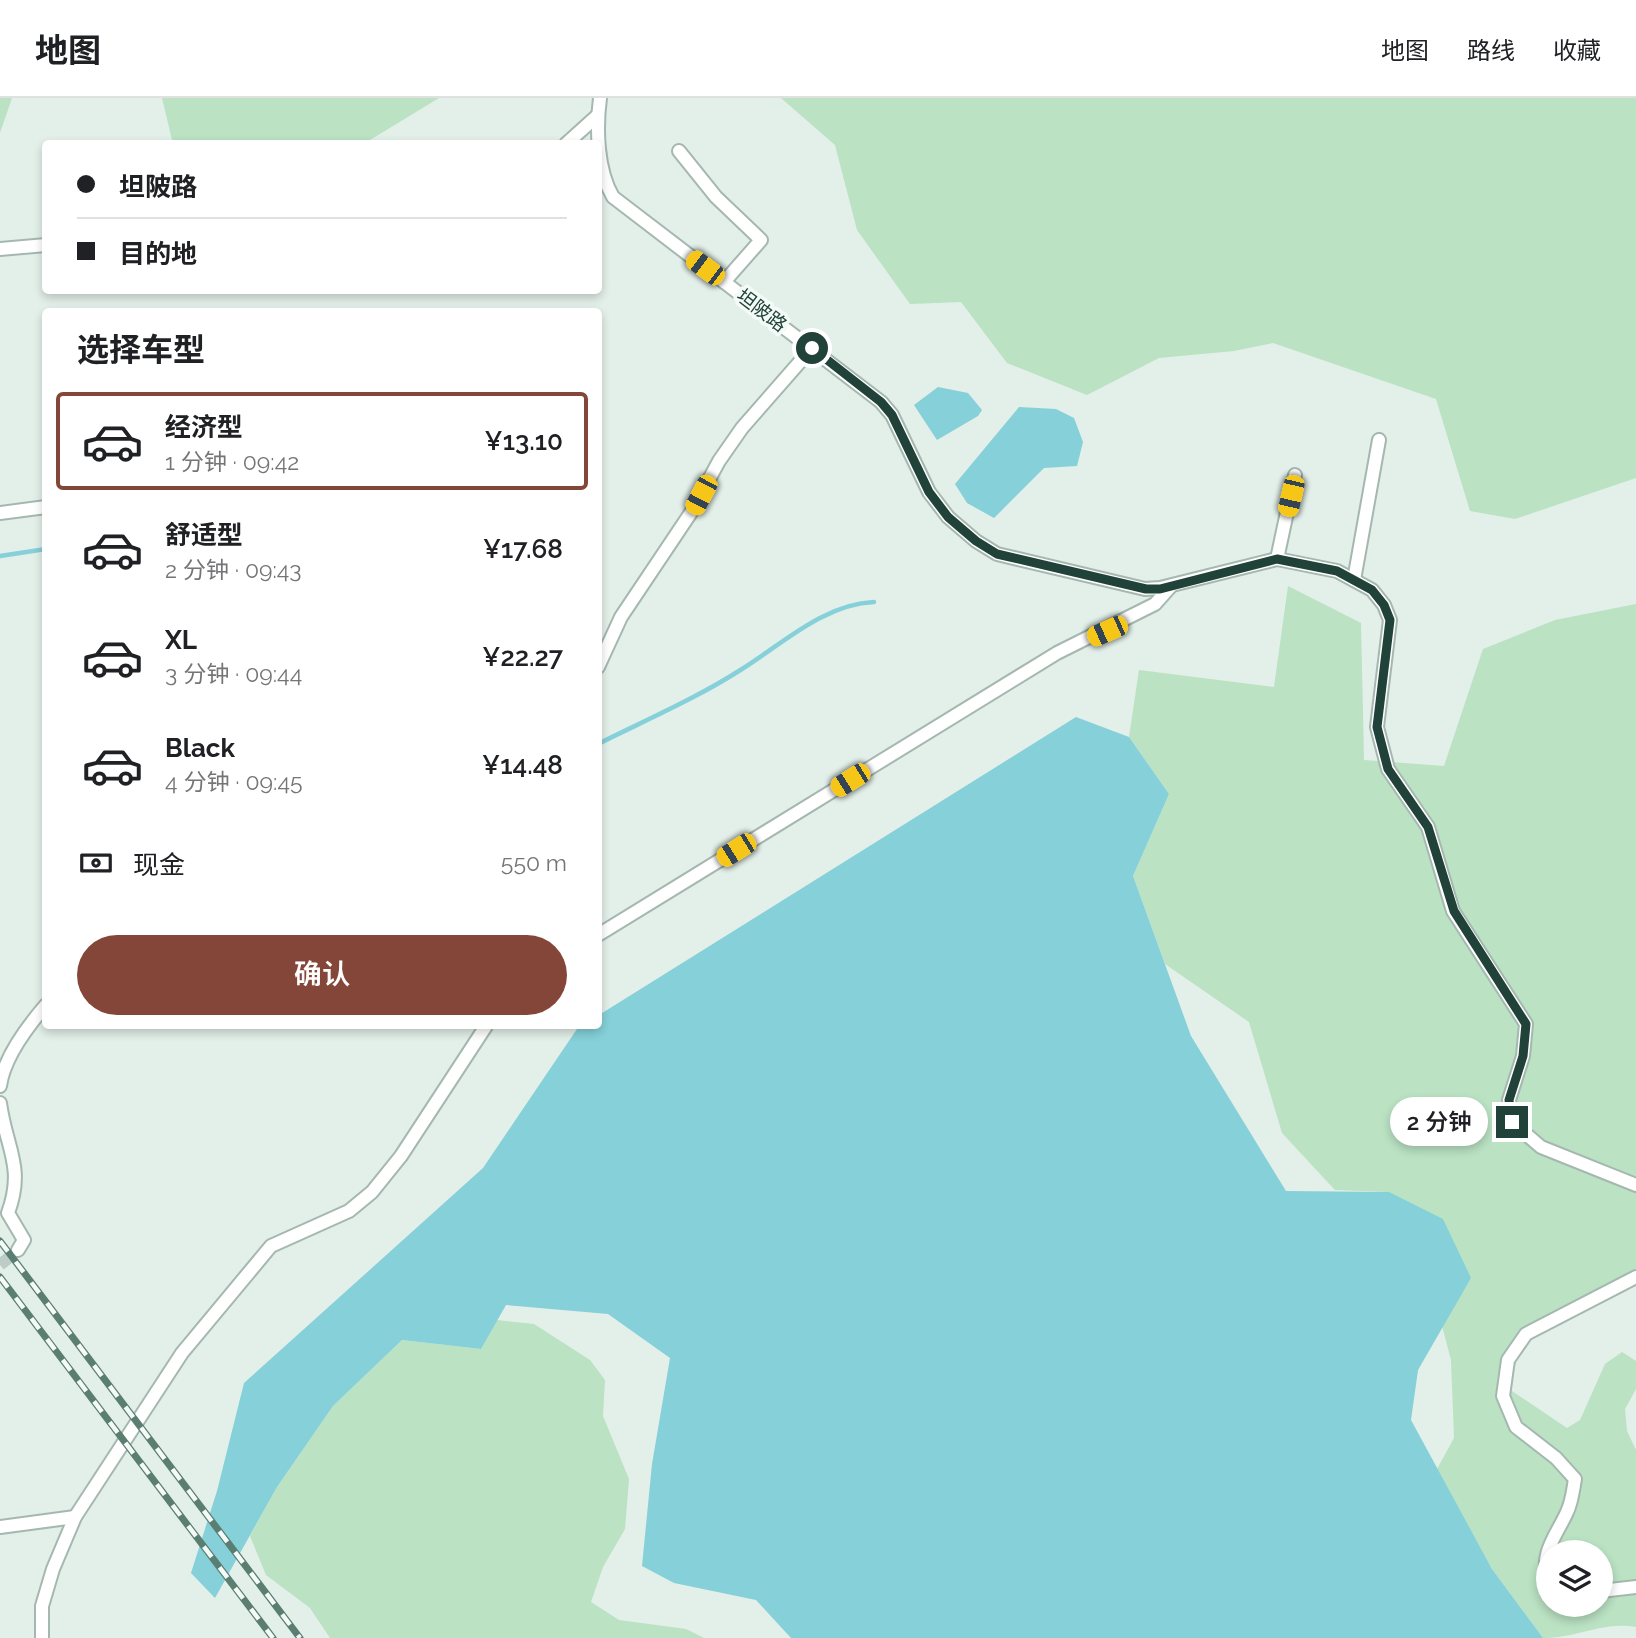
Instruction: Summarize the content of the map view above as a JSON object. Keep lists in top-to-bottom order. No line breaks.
{"streets":{"street":["坦陂路"]},"page":{"header":"地图","nav":["地图","路线","收藏"],"banner":["坦陂路","目的地"],"heading":"选择车型","list":[{"name":"经济型","note":"1 分钟 · 09:42","value":"¥13.10"},{"name":"舒适型","note":"2 分钟 · 09:43","value":"¥17.68"},{"name":"XL","note":"3 分钟 · 09:44","value":"¥22.27"},{"name":"Black","note":"4 分钟 · 09:45","value":"¥14.48"}],"pay":["现金","550 m"],"buttons":"确认","bubble":"2 分钟"}}
